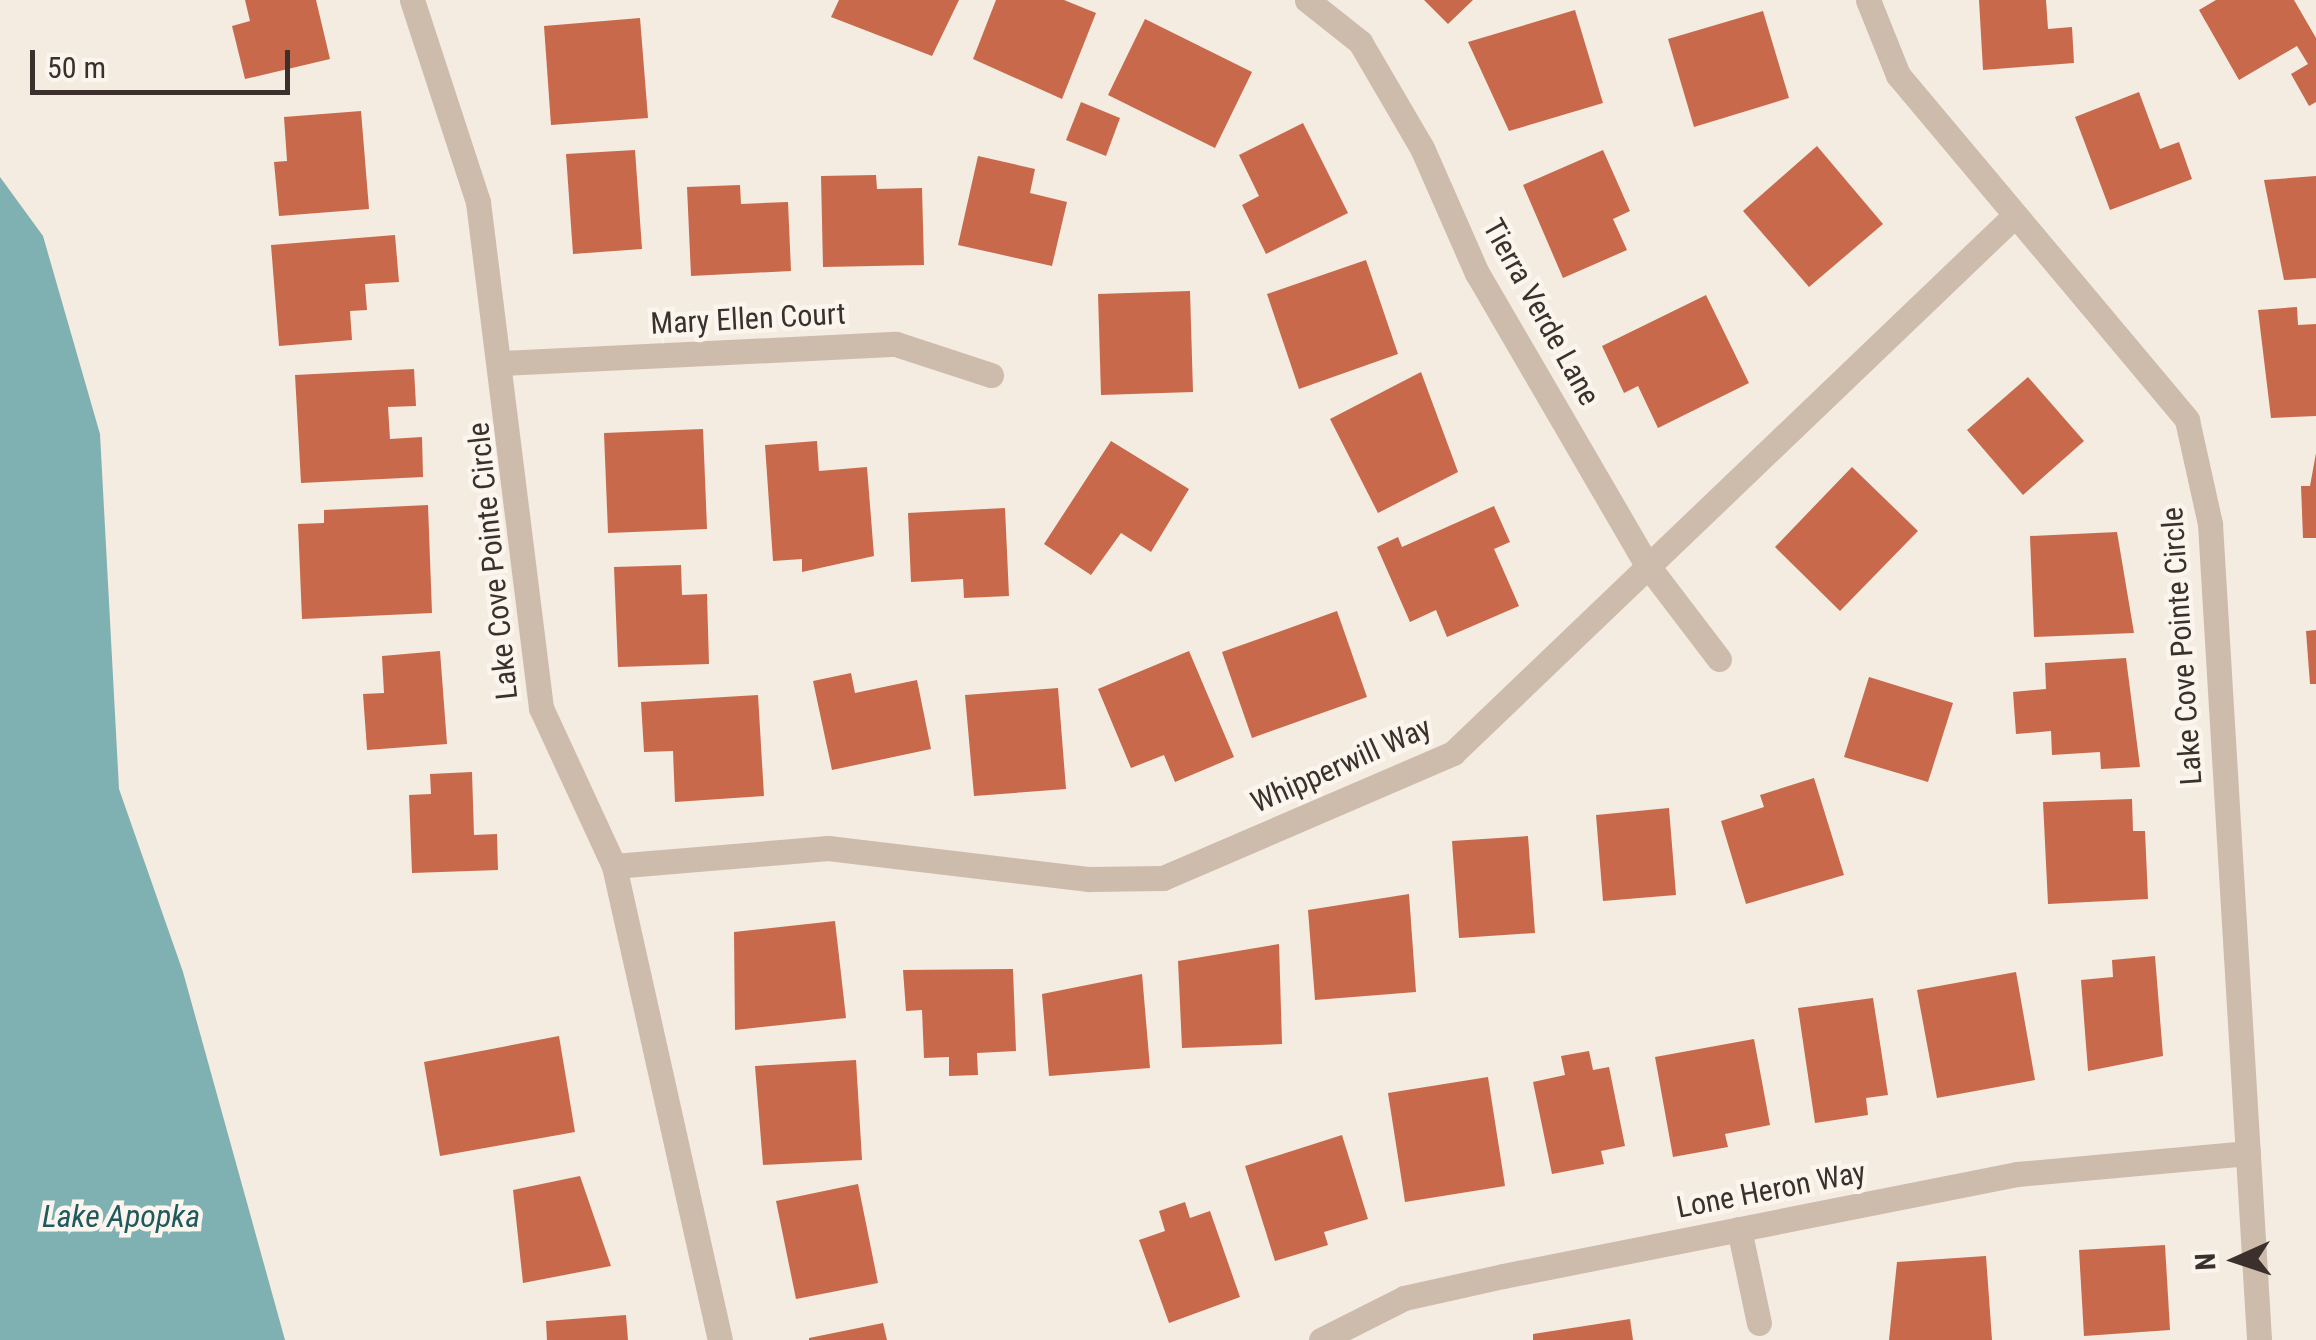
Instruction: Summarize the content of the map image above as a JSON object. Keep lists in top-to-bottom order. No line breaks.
{"streets":{"street":["Tierra Verde Lane","Mary Ellen Court","Lake Cove Pointe Circle","Whipperwill Way","Lone Heron Way"]},"crossings":[["Tierra Verde Lane","Whipperwill Way"],["Mary Ellen Court","Lake Cove Pointe Circle"],["Lake Cove Pointe Circle","Whipperwill Way"],["Lake Cove Pointe Circle","Lone Heron Way"]],"water":["Lake Apopka"],"scale_bar":"50 m","north":"left"}
